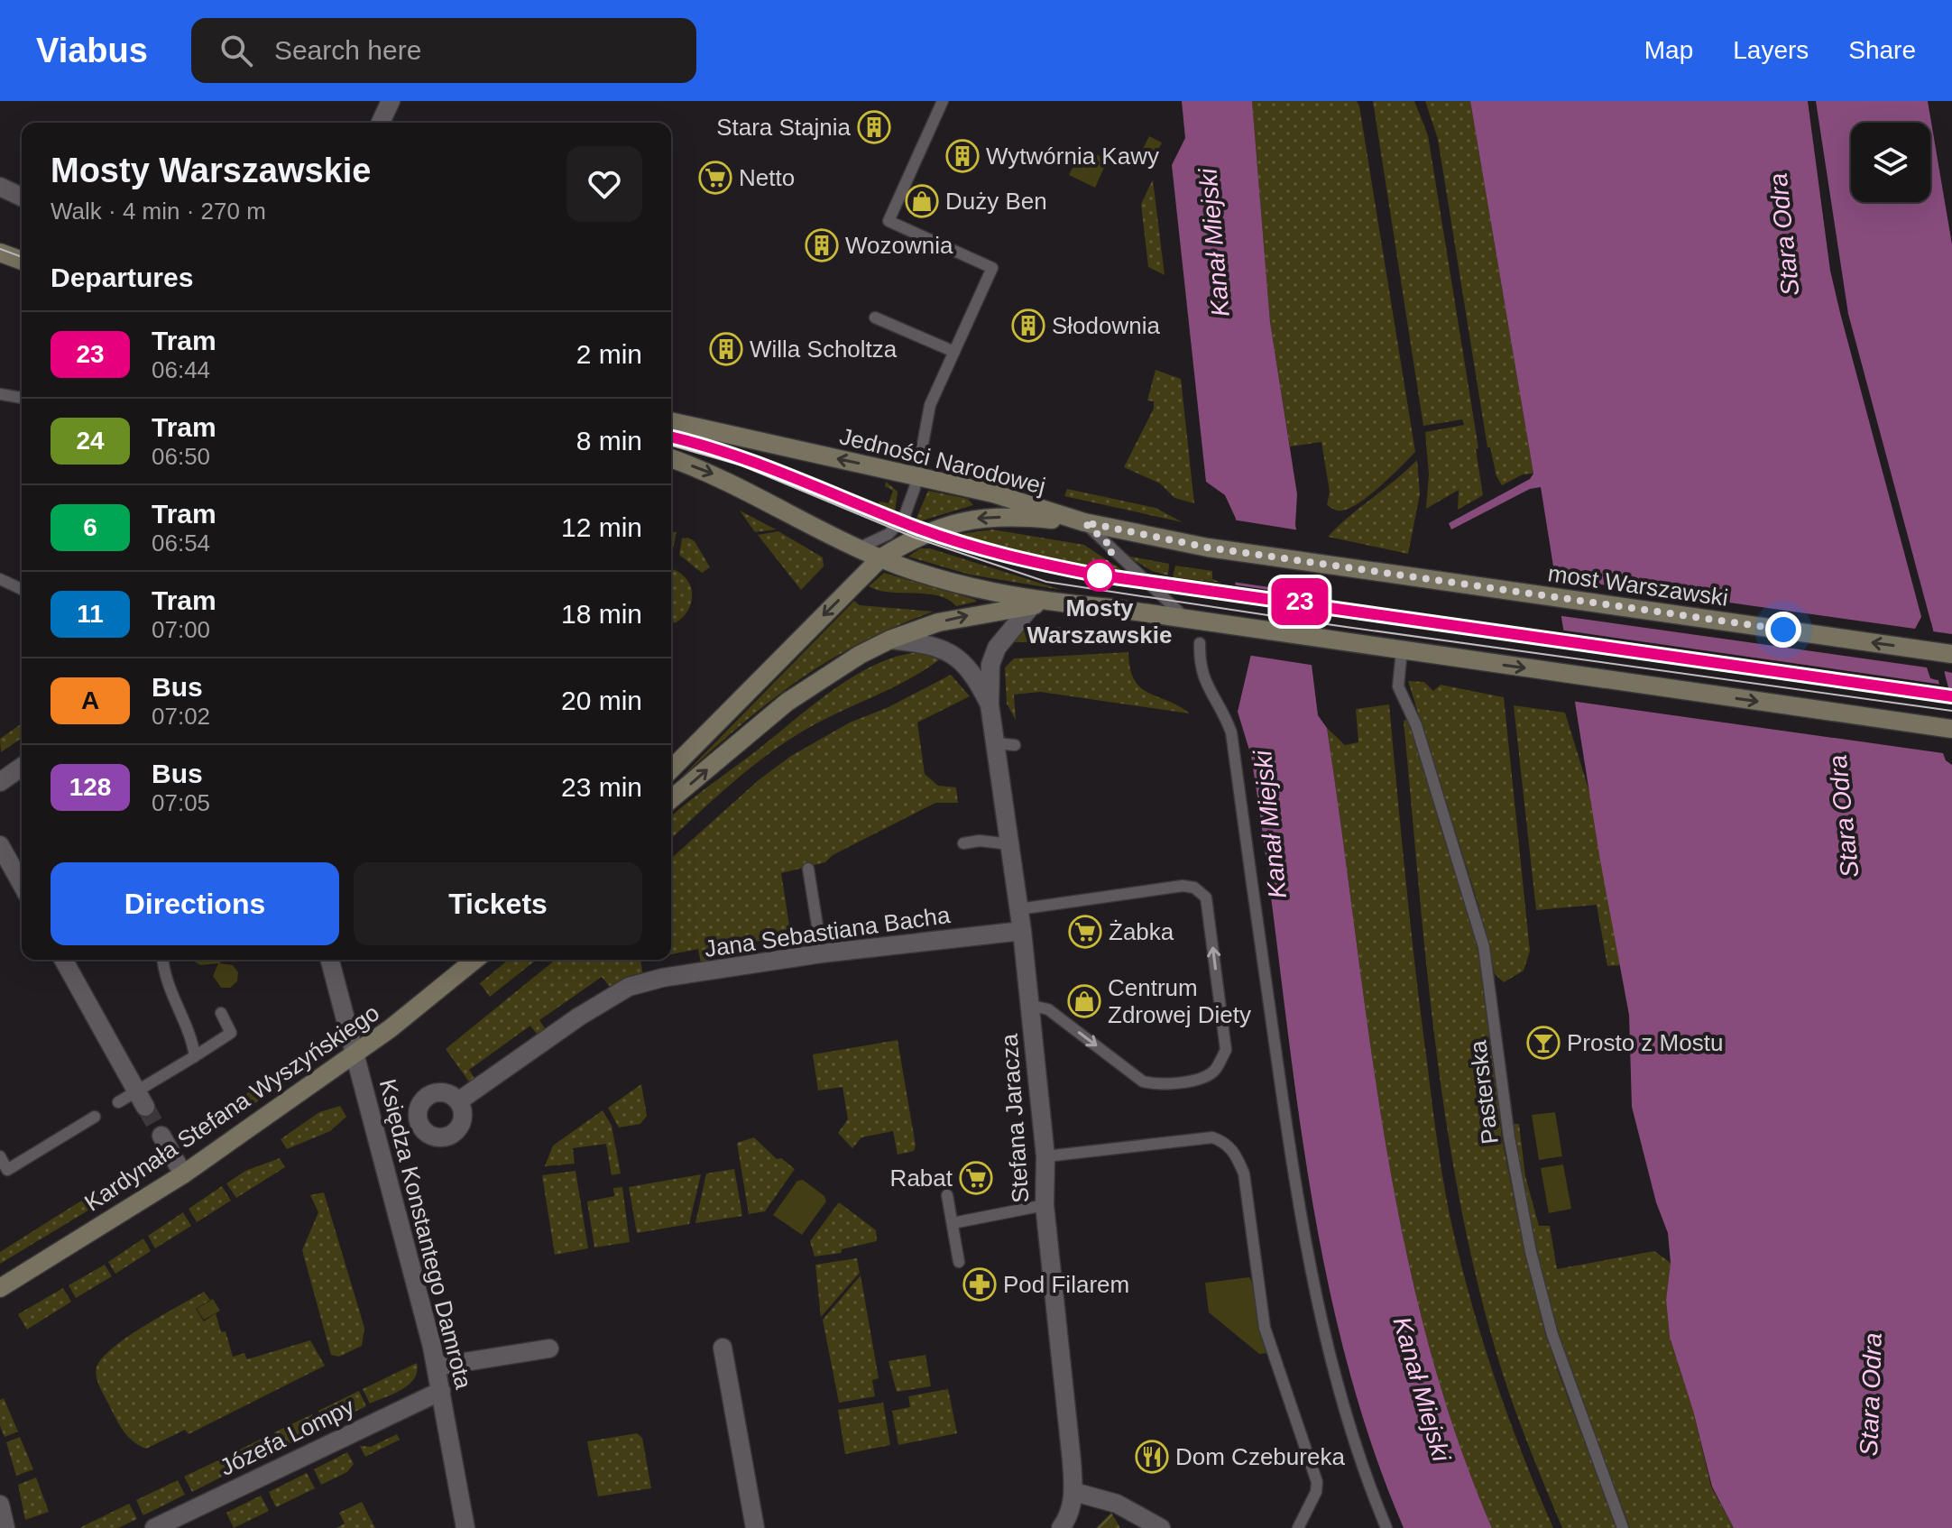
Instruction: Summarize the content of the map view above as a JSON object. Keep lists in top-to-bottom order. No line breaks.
{"streets":{"main road":["Jedności Narodowej","most Warszawski","Kardynała Stefana Wyszyńskiego"],"street":["Jana Sebastiana Bacha","Stefana Jaracza","Księdza Konstantego Damrota","Józefa Lompy"],"lane":["Pasterska"]},"crossings":[["Jedności Narodowej","most Warszawski"],["Jana Sebastiana Bacha","Stefana Jaracza"],["Kardynała Stefana Wyszyńskiego","Księdza Konstantego Damrota"],["Księdza Konstantego Damrota","Józefa Lompy"]],"water":["Stara Odra","Kanał Miejski"],"places":{"building":["Stara Stajnia","Wytwórnia Kawy","Wozownia","Słodownia","Willa Scholtza"],"supermarket":["Netto","Żabka","Rabat"],"shop":["Duży Ben","Centrum Zdrowej Diety"],"other":["Mosty Warszawskie"],"bar":["Prosto z Mostu"],"pharmacy":["Pod Filarem"],"restaurant":["Dom Czebureka"]},"lines":["tram line 23"],"page":{"header":"Viabus","search":"Search here","nav":["Map","Layers","Share"],"on_map":"23","heading":[["Mosty Warszawskie","Walk · 4 min · 270 m"],"Departures"],"list":[{"mark":"23","name":"Tram","note":"06:44","value":"2 min"},{"mark":"24","name":"Tram","note":"06:50","value":"8 min"},{"mark":"6","name":"Tram","note":"06:54","value":"12 min"},{"mark":"11","name":"Tram","note":"07:00","value":"18 min"},{"mark":"A","name":"Bus","note":"07:02","value":"20 min"},{"mark":"128","name":"Bus","note":"07:05","value":"23 min"}],"buttons":["Directions","Tickets"]}}
